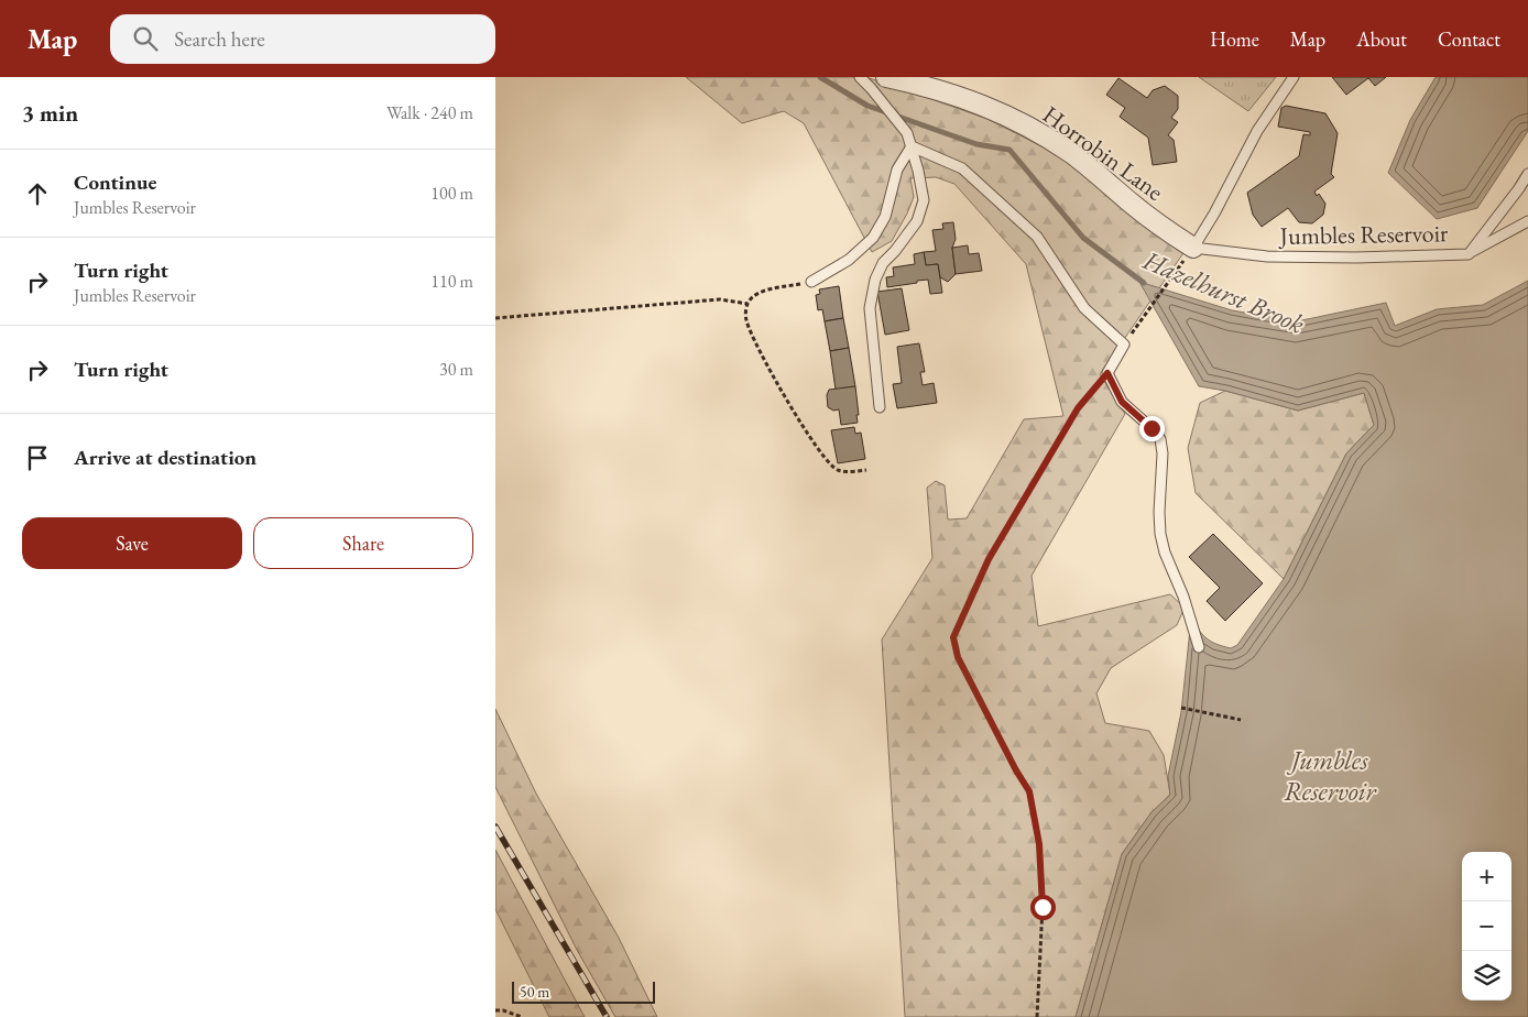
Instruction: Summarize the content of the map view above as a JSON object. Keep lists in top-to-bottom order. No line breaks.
{"streets":{"street":["Horrobin Lane"],"lane":["Jumbles Reservoir"]},"crossings":[["Horrobin Lane","Jumbles Reservoir"]],"water":["Hazelhurst Brook","Jumbles Reservoir"],"scale_bar":"50 m","page":{"header":"Map","search":"Search here","nav":["Home","Map","About","Contact"],"heading":["3 min","Walk · 240 m"],"list":[["Continue","Jumbles Reservoir","100 m"],["Turn right","Jumbles Reservoir","110 m"],["Turn right","30 m"],"Arrive at destination"],"buttons":["Save","Share"],"map_buttons":["+","−"],"scale":"50 m"}}
